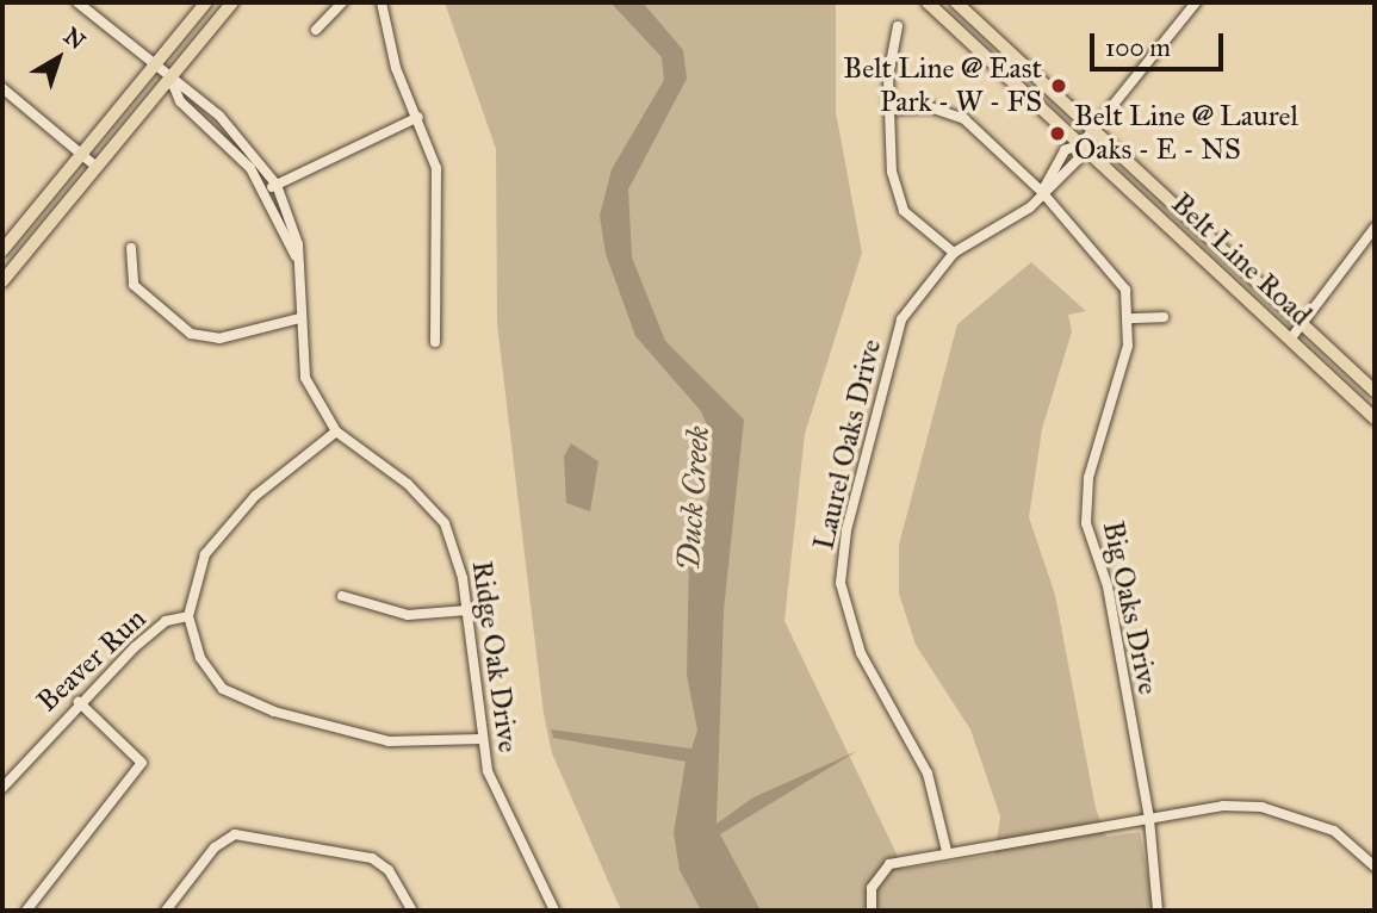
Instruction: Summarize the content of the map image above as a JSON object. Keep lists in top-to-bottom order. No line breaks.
{"streets":{"main road":["Belt Line Road"],"street":["Laurel Oaks Drive","Big Oaks Drive","Ridge Oak Drive","Beaver Run"]},"crossings":[["Belt Line Road","Laurel Oaks Drive"]],"water":["Duck Creek"],"places":["Belt Line @ East Park - W - FS","Belt Line @ Laurel Oaks - E - NS"],"scale_bar":"100 m","north":"top right"}
